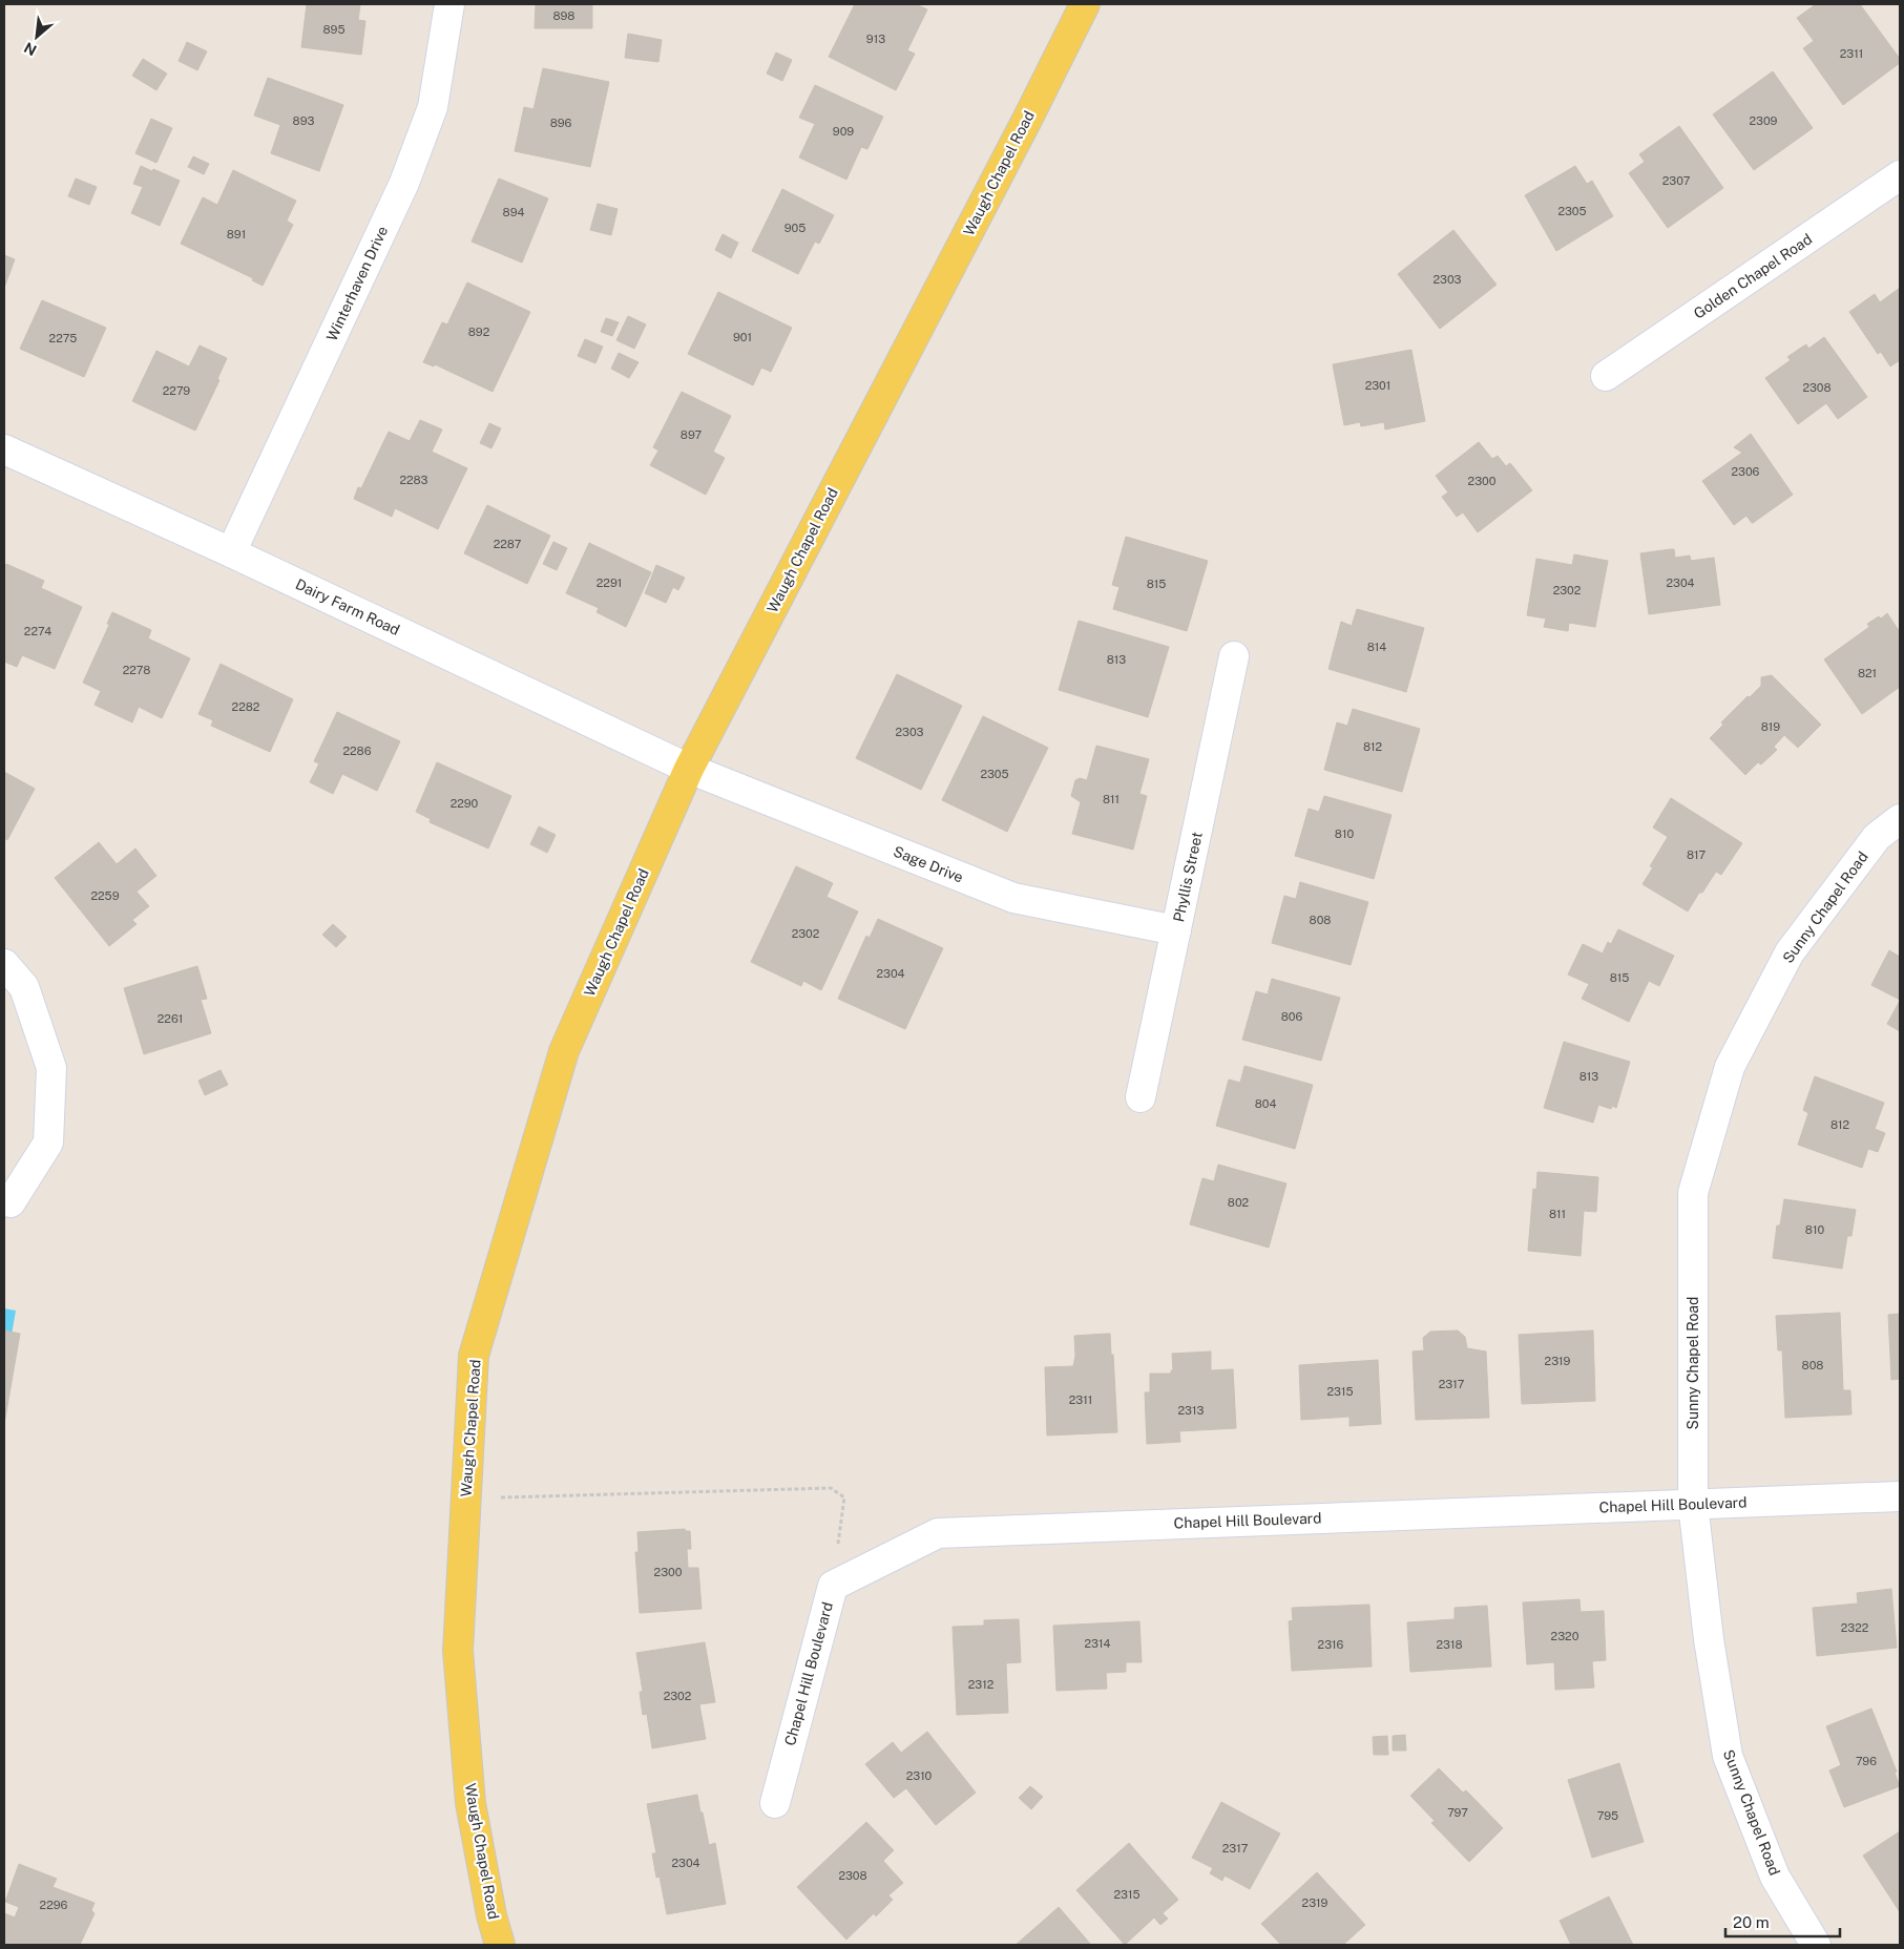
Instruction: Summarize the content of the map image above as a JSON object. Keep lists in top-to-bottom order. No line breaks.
{"streets":{"main road":["Waugh Chapel Road"],"street":["Golden Chapel Road","Winterhaven Drive","Dairy Farm Road","Sage Drive","Phyllis Street","Sunny Chapel Road","Chapel Hill Boulevard"]},"crossings":[["Waugh Chapel Road","Dairy Farm Road"],["Waugh Chapel Road","Sage Drive"],["Winterhaven Drive","Dairy Farm Road"],["Dairy Farm Road","Sage Drive"],["Sage Drive","Phyllis Street"],["Sunny Chapel Road","Chapel Hill Boulevard"]],"house_numbers":["898","895","913","2311","893","2309","896","909","2307","2305","894","905","891","2303","892","901","2275","2301","2308","2279","897","2306","2283","2300","2287","2291","2304","815","2302","2274","814","813","2278","821","2282","819","2303","812","2286","2305","811","2290","810","817","2259","808","2302","2304","815","806","2261","813","804","812","802","811","810","2319","808","2317","2315","2311","2313","2300","2322","2320","2314","2316","2318","2312","2302","796","2310","797","795","2317","2304","2308","2315","2319","2296"],"scale_bar":"20 m","north":"bottom left"}
